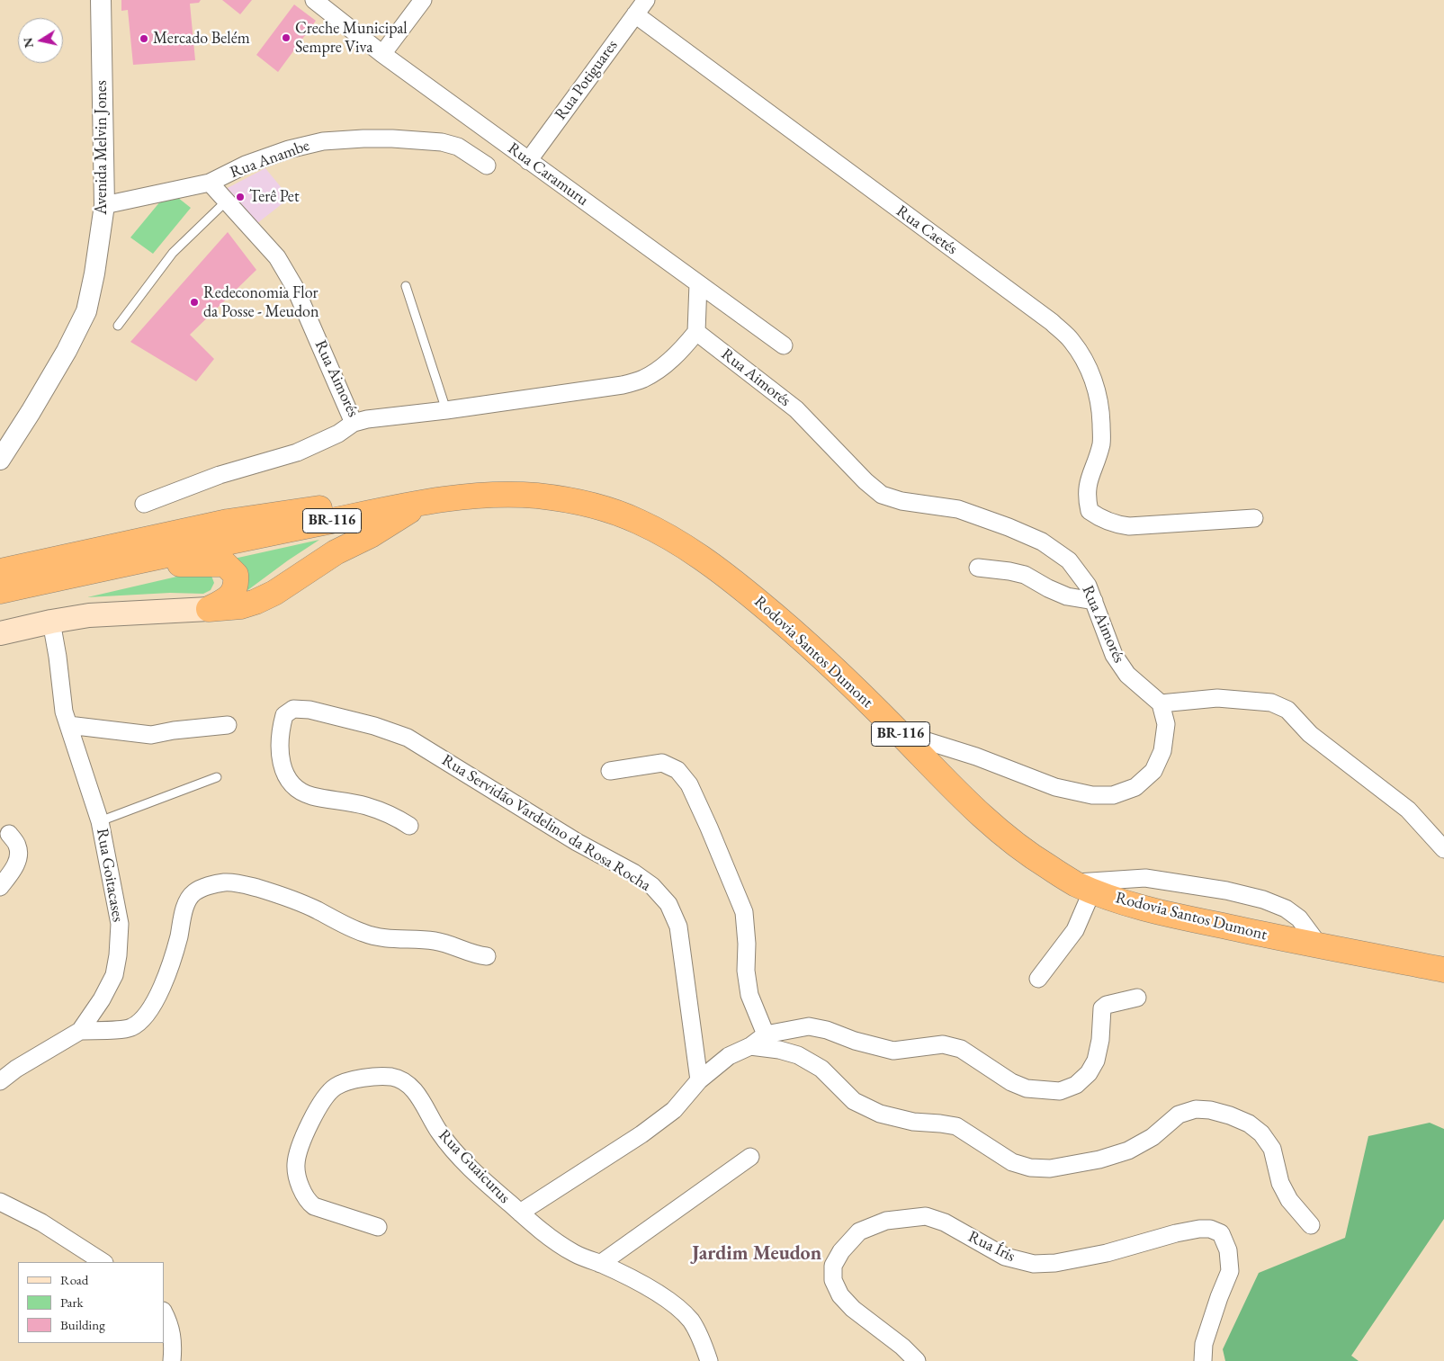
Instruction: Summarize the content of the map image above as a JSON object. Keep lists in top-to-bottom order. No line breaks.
{"streets":{"highway":["BR-116","Rodovia Santos Dumont"],"street":["Rua Potiguares","Avenida Melvin Jones","Rua Anambe","Rua Caramuru","Rua Caetés","Rua Aimorés","Rua Servidão Vardelino da Rosa Rocha","Rua Goitacases","Rua Guaicurus","Rua Íris"]},"crossings":[["Rua Potiguares","Rua Caramuru"],["Rua Potiguares","Rua Caetés"],["Avenida Melvin Jones","Rua Anambe"],["Rua Anambe","Rua Aimorés"],["BR-116","Rodovia Santos Dumont"],["Rua Servidão Vardelino da Rosa Rocha","Rua Guaicurus"]],"districts":["Jardim Meudon"],"places":["Creche Municipal Sempre Viva","Mercado Belém","Terê Pet","Redeconomia Flor da Posse - Meudon"],"legend":["Road","Park","Building"],"north":"left"}
